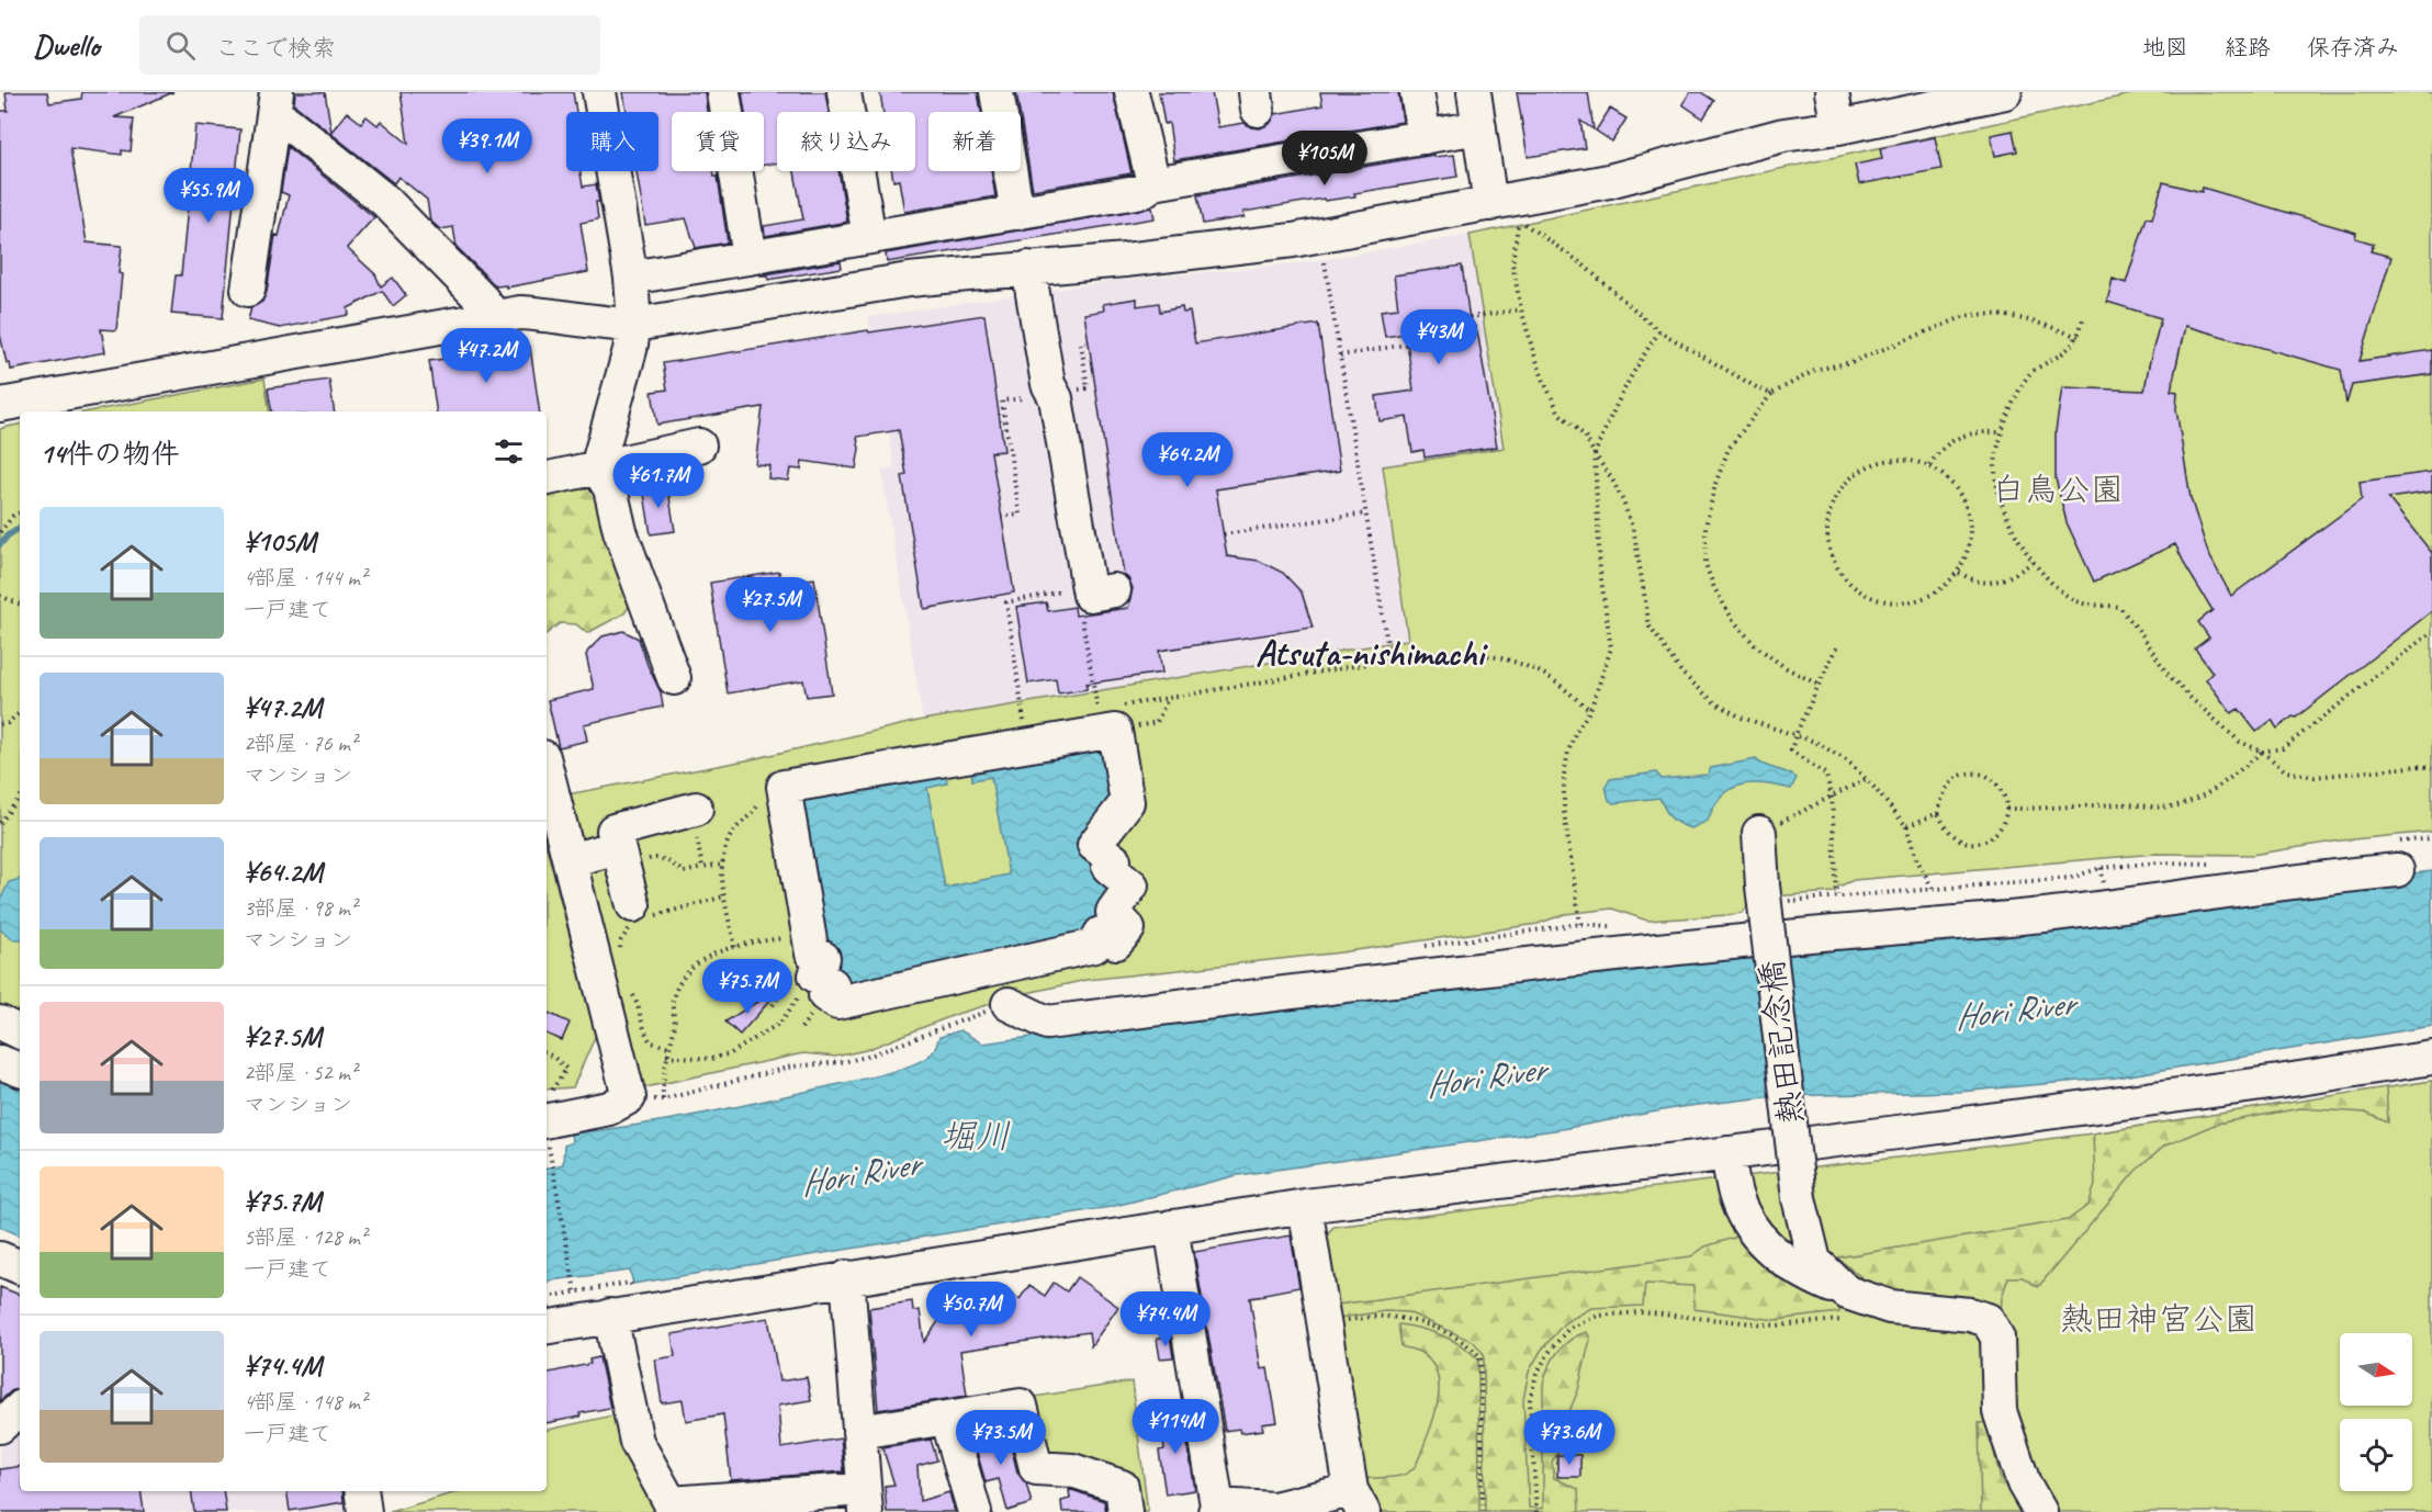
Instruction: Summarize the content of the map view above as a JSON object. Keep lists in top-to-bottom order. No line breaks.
{"streets":{"street":["熱田記念橋"]},"districts":["Atsuta-nishimachi"],"water":["Hori River","堀川"],"parks":["白鳥公園","熱田神宮公園"],"north":"right","page":{"header":"Dwello","search":"ここで検索","nav":["地図","経路","保存済み"],"chip":["購入","賃貸","絞り込み","新着"],"price":["¥39.1M","¥105M","¥55.9M","¥43M","¥47.2M","¥64.2M","¥61.7M","¥27.5M","¥75.7M","¥50.7M","¥74.4M","¥114M","¥73.5M","¥73.6M"],"heading":"14件の物件","list":[{"name":"¥105M","note":"4部屋 · 144 m² · 一戸建て"},{"name":"¥47.2M","note":"2部屋 · 76 m² · マンション"},{"name":"¥64.2M","note":"3部屋 · 98 m² · マンション"},{"name":"¥27.5M","note":"2部屋 · 52 m² · マンション"},{"name":"¥75.7M","note":"5部屋 · 128 m² · 一戸建て"},{"name":"¥74.4M","note":"4部屋 · 148 m² · 一戸建て"}]}}
